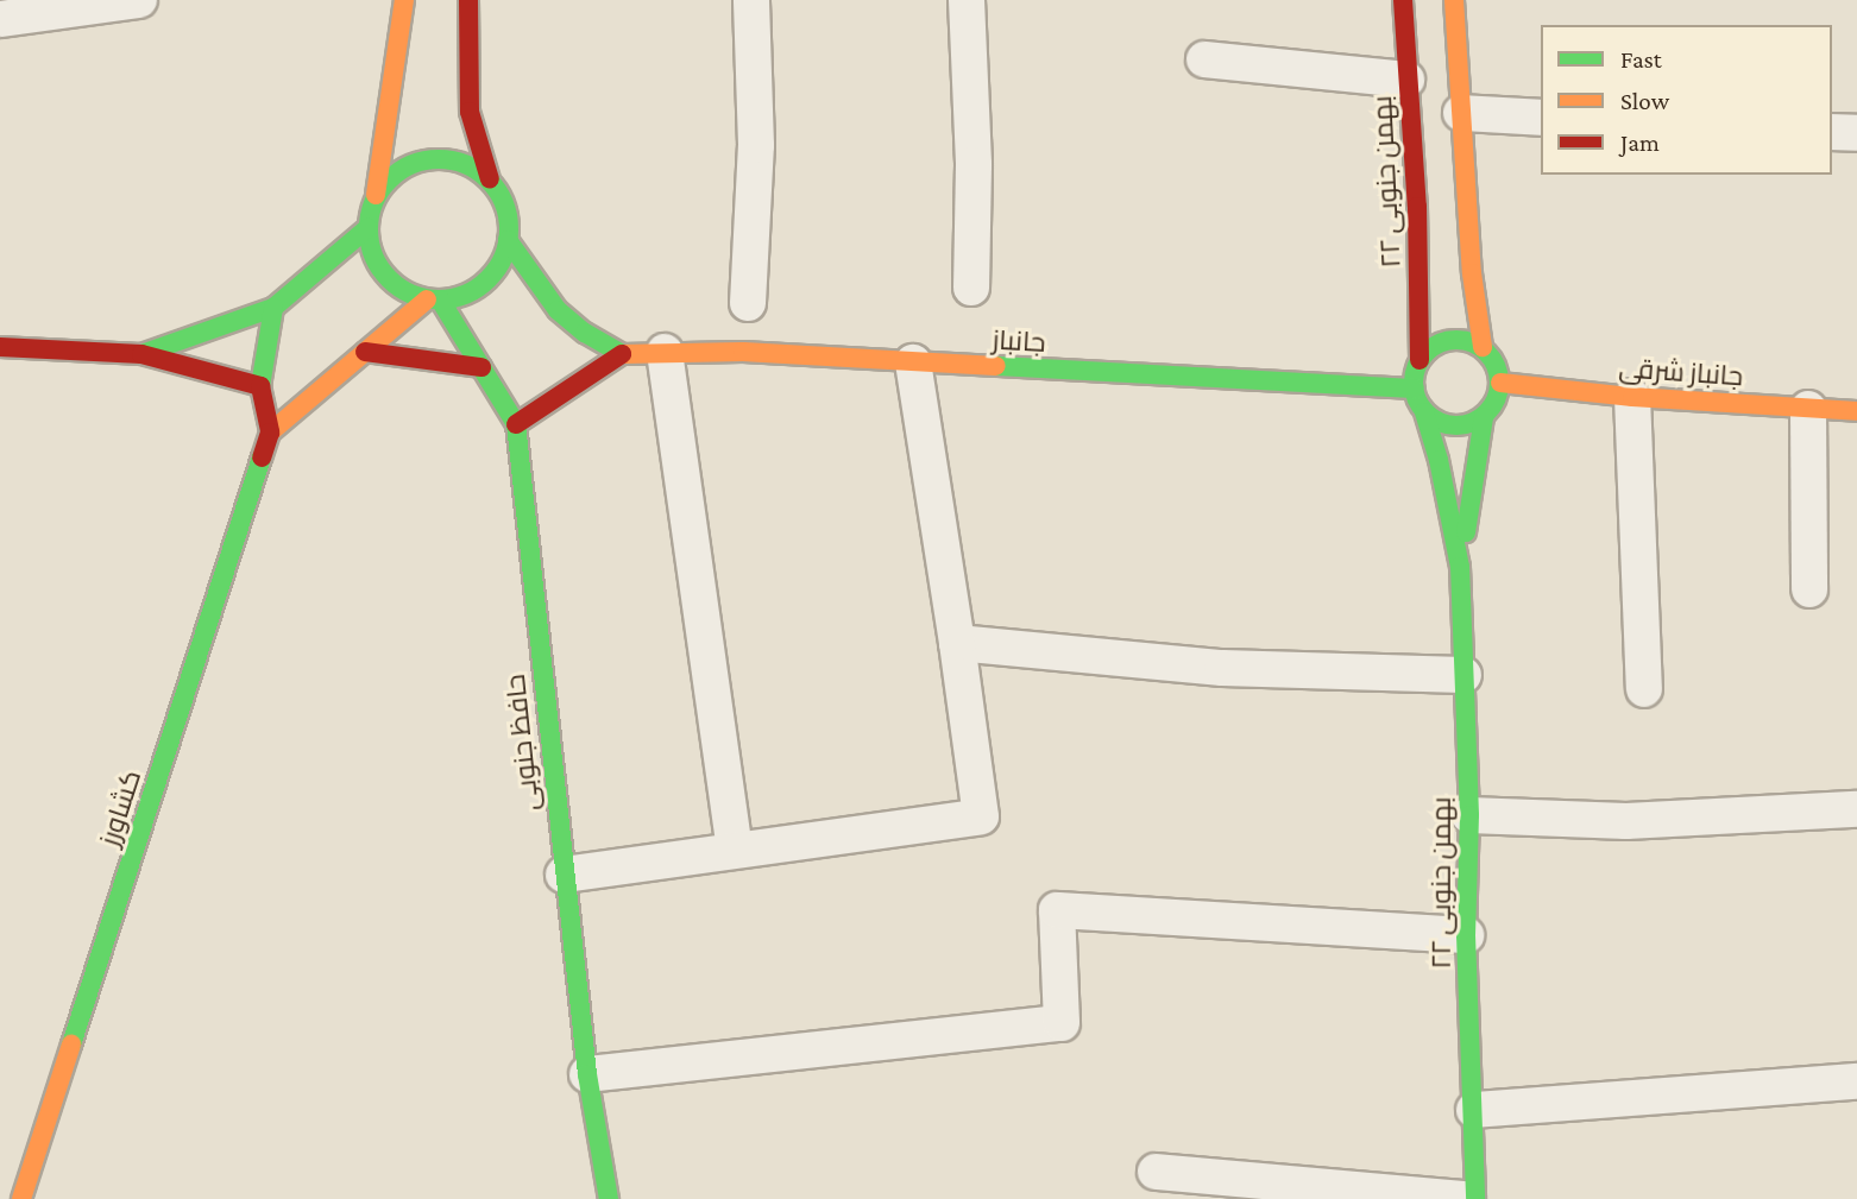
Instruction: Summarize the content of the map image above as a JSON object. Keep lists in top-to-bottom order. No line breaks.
{"streets":{"street":["۲۲ بهمن جنوبی","جانباز","جانباز شرقی","حافظ جنوبی","کشاورز"]},"crossings":[["۲۲ بهمن جنوبی","جانباز"],["۲۲ بهمن جنوبی","جانباز شرقی"],["جانباز","جانباز شرقی"]],"legend":["Fast","Slow","Jam"]}
